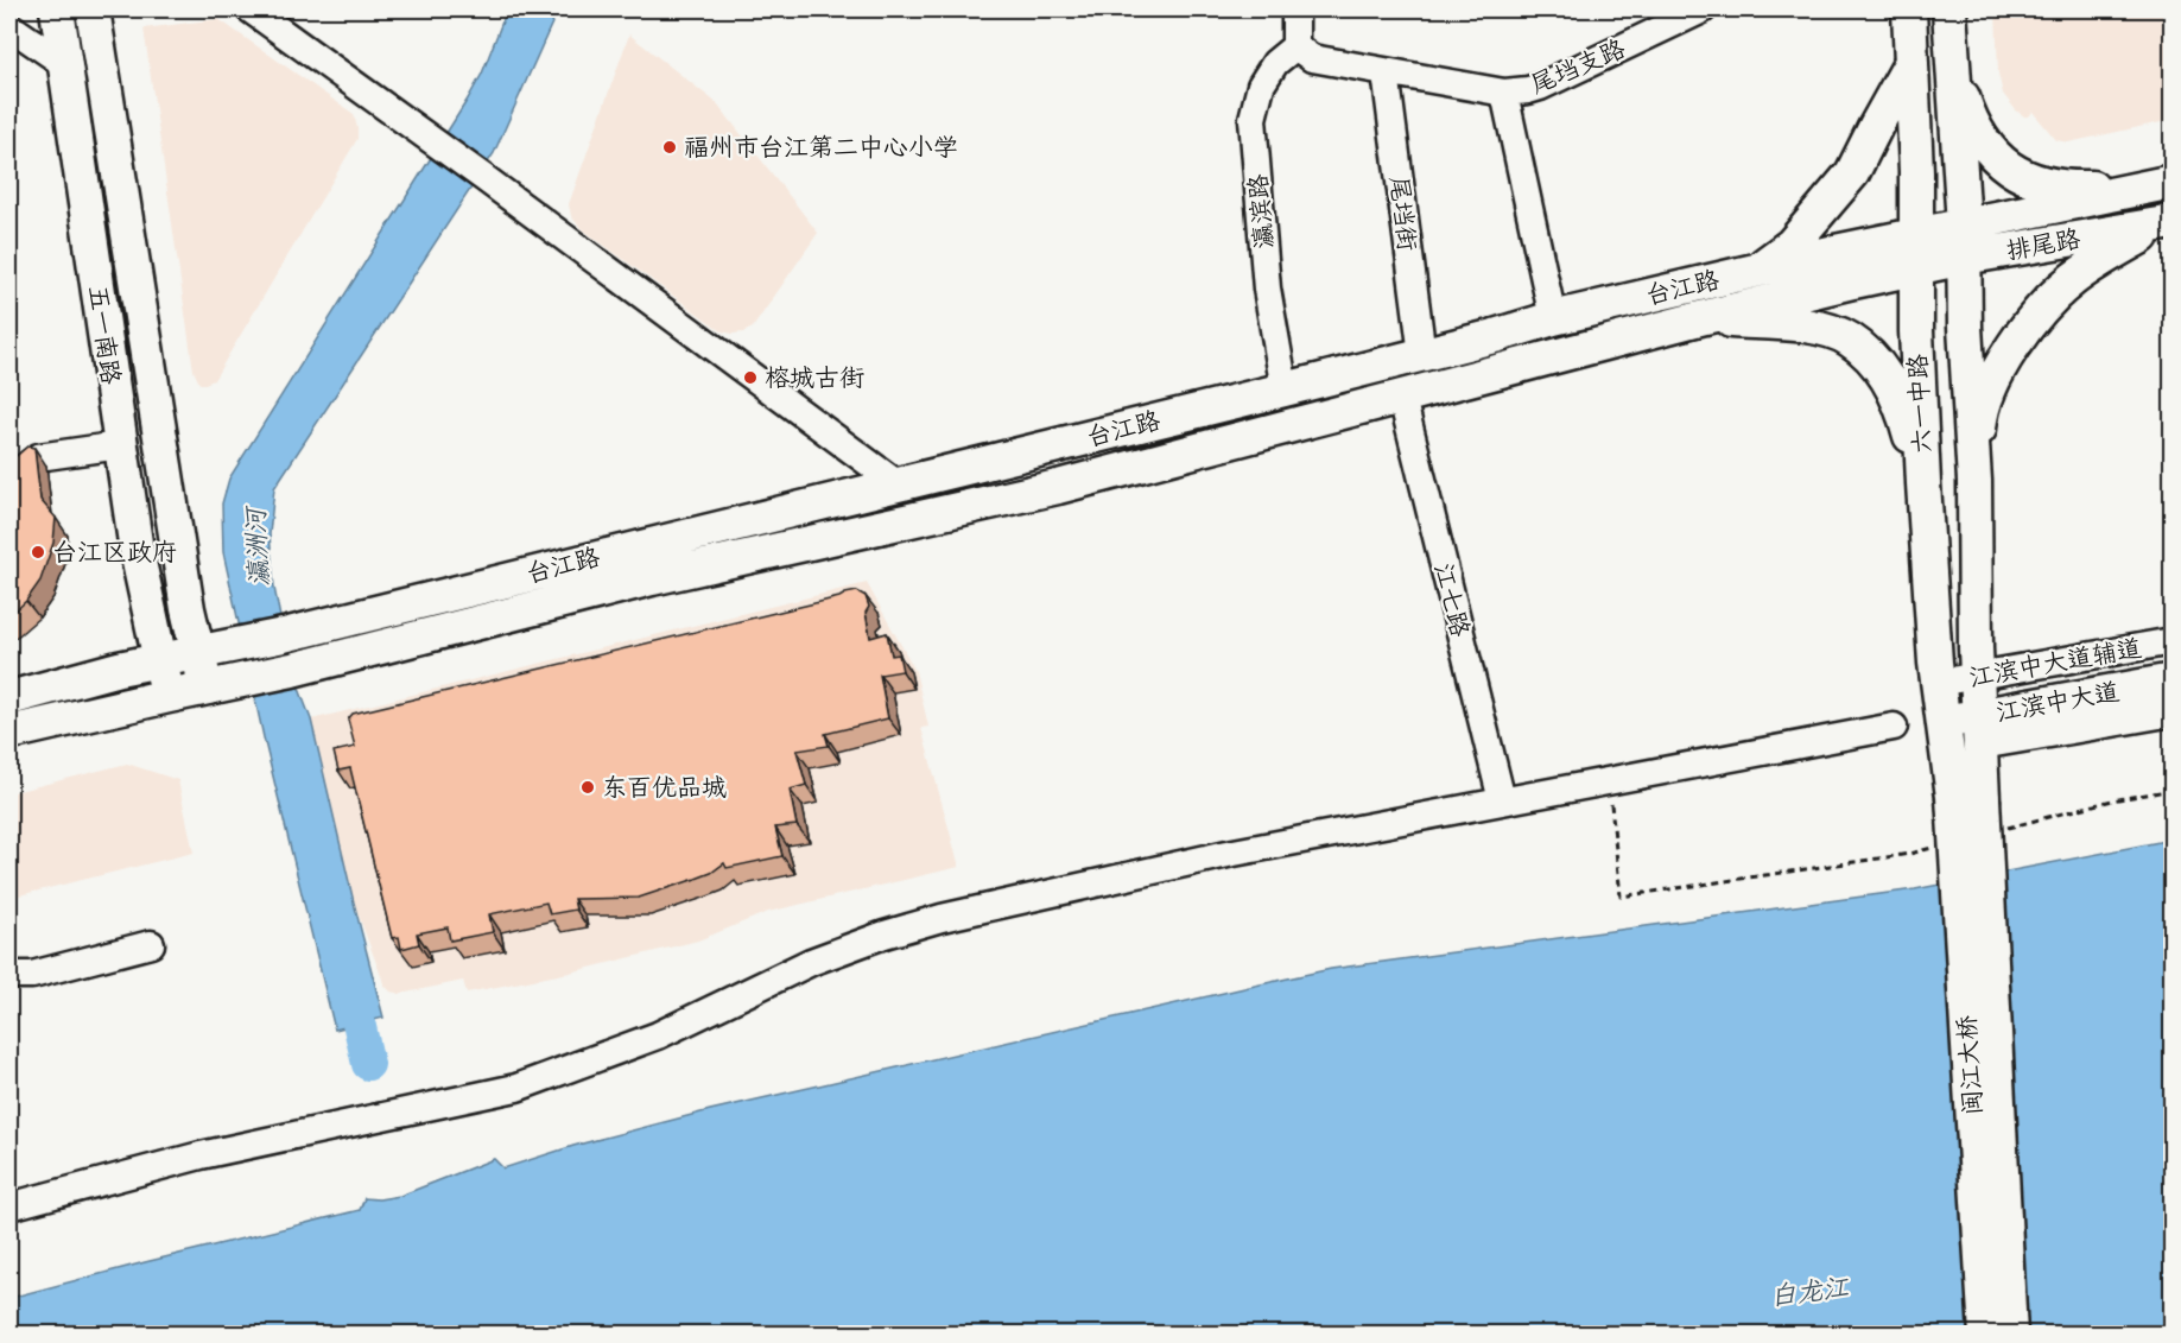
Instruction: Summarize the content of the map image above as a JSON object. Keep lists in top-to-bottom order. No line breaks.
{"streets":{"main road":["排尾路","台江路","五一南路","六一中路","江滨中大道","闽江大桥"],"street":["尾垱支路","瀛滨路","尾垱街","江七路","江滨中大道辅道"]},"crossings":[["尾垱支路","瀛滨路"],["尾垱支路","尾垱街"],["瀛滨路","台江路"],["尾垱街","台江路"],["排尾路","台江路"],["排尾路","六一中路"],["台江路","五一南路"],["台江路","六一中路"],["台江路","江七路"],["六一中路","江滨中大道辅道"],["六一中路","江滨中大道"],["六一中路","闽江大桥"]],"water":["瀛洲河","白龙江"],"places":["福州市台江第二中心小学","榕城古街","台江区政府","东百优品城"]}
